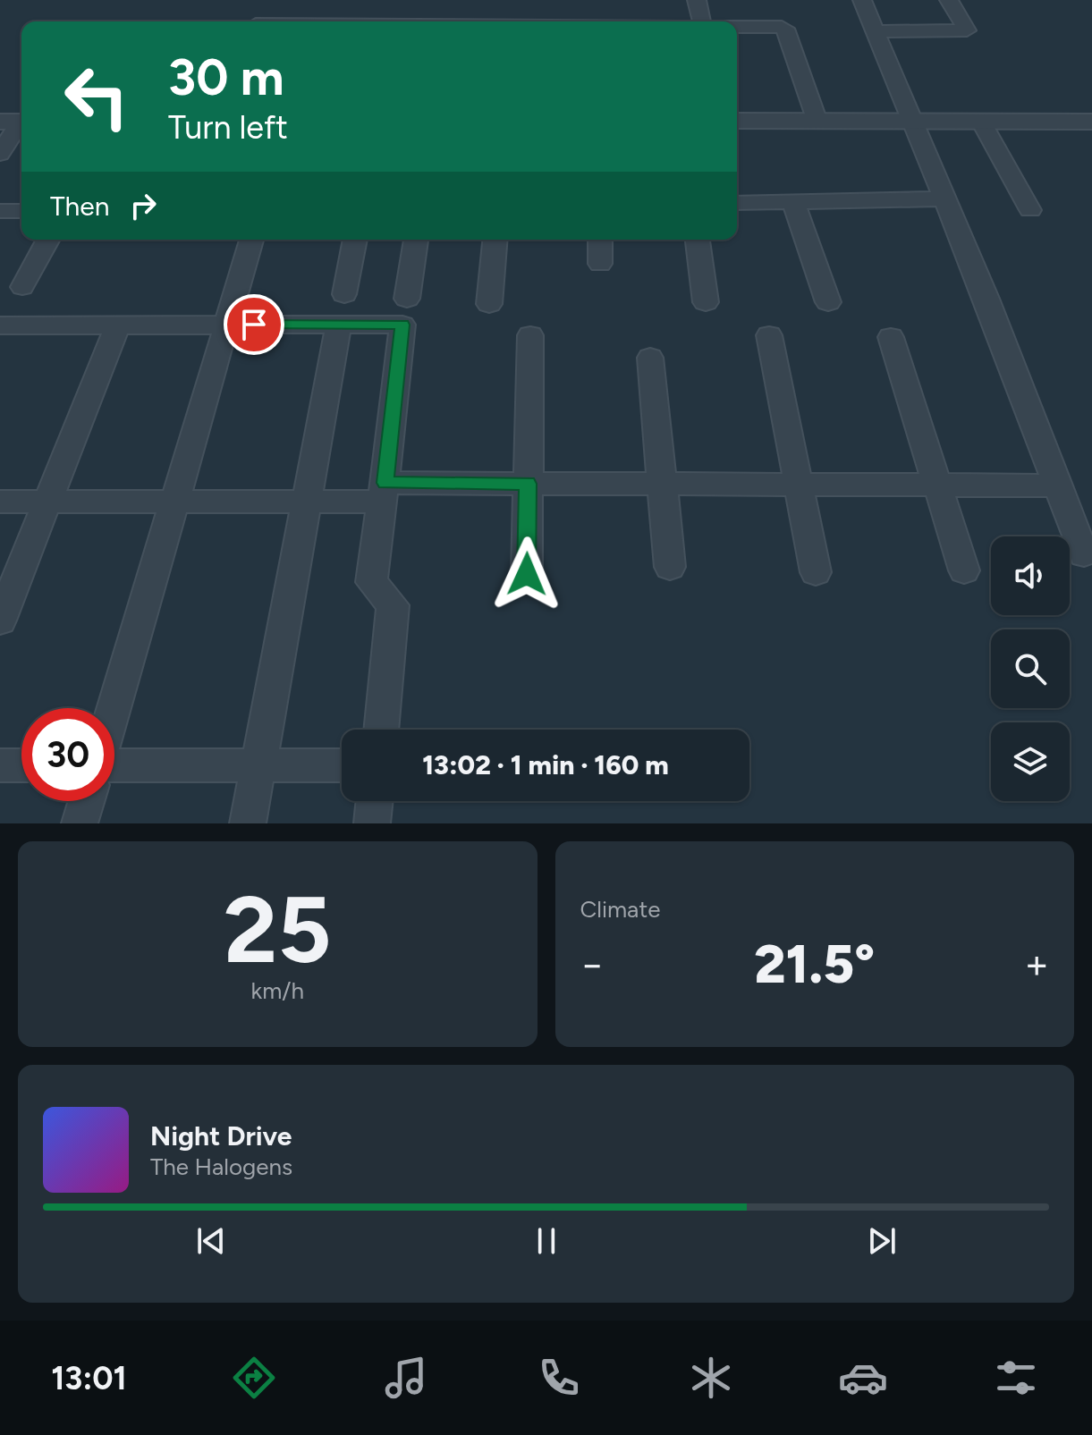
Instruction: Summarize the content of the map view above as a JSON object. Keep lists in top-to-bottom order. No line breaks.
{"page":{"turn":["30 m","Turn left"],"then":"Then","limit":"30","trip":"13:02 · 1 min · 160 m","tile":[["25","km/h"],"Climate"],"heat":["−","21.5°","+"],"song":["Night Drive","The Halogens"],"tabs":"13:01"}}
